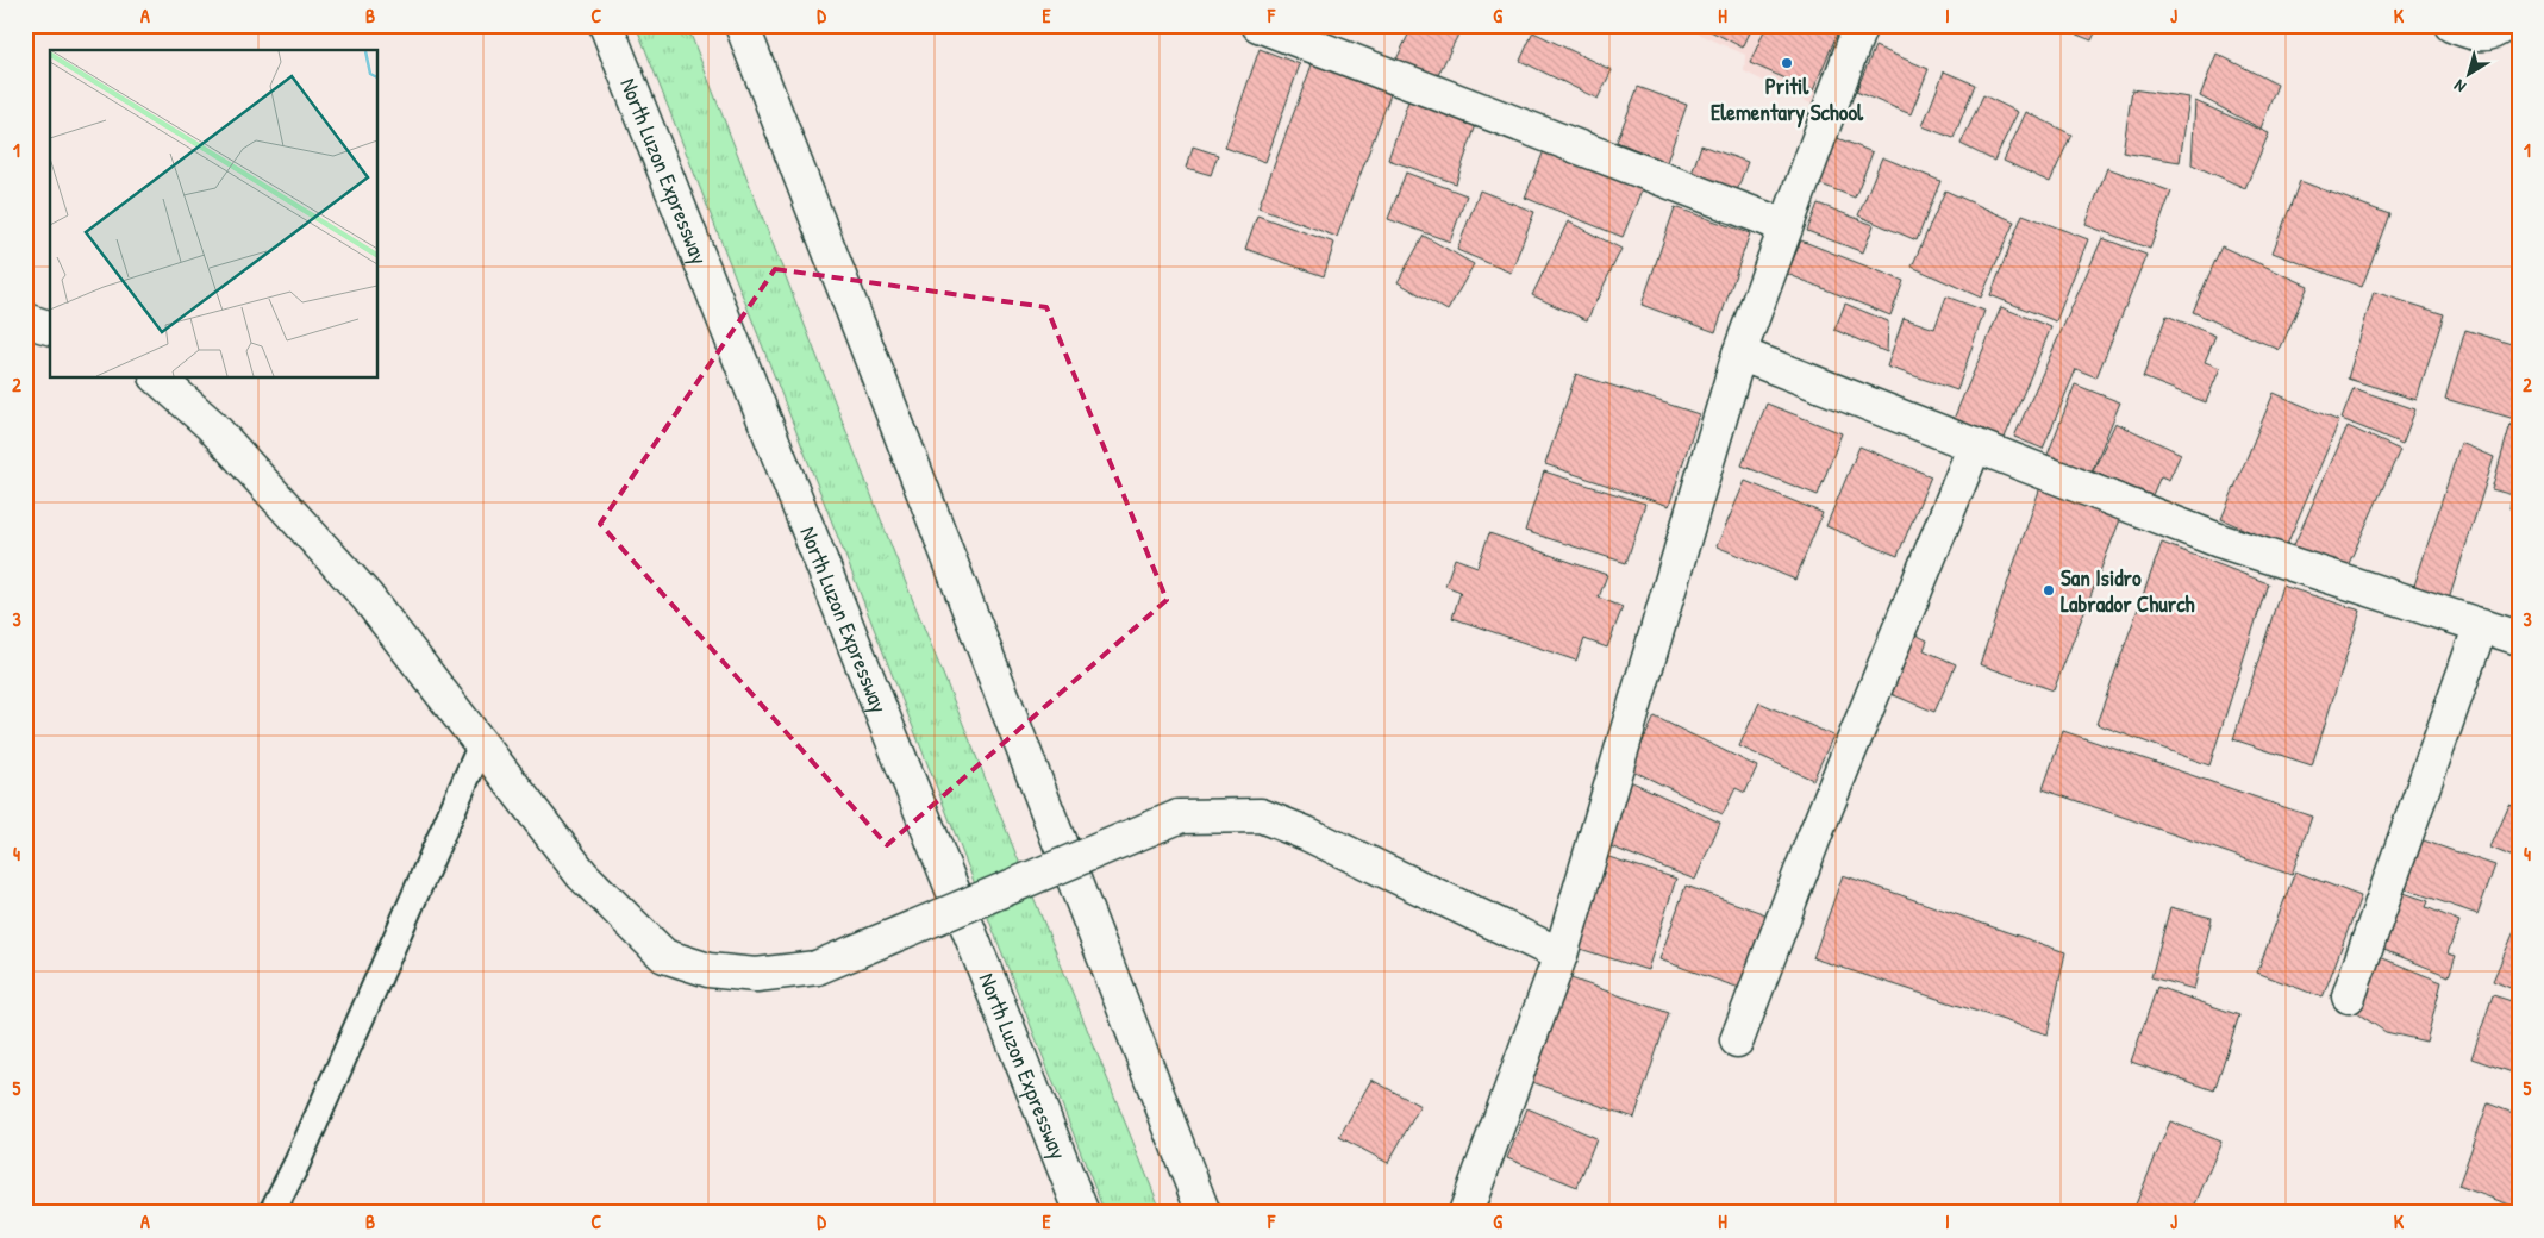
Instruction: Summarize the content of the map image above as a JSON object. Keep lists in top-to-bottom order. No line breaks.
{"streets":{"main road":["North Luzon Expressway"]},"places":["Pritil Elementary School","San Isidro Labrador Church"],"north":"bottom left","grid":{"columns":["A","B","C","D","E","F","G","H","I","J","K"],"rows":["1","2","3","4","5"]}}
